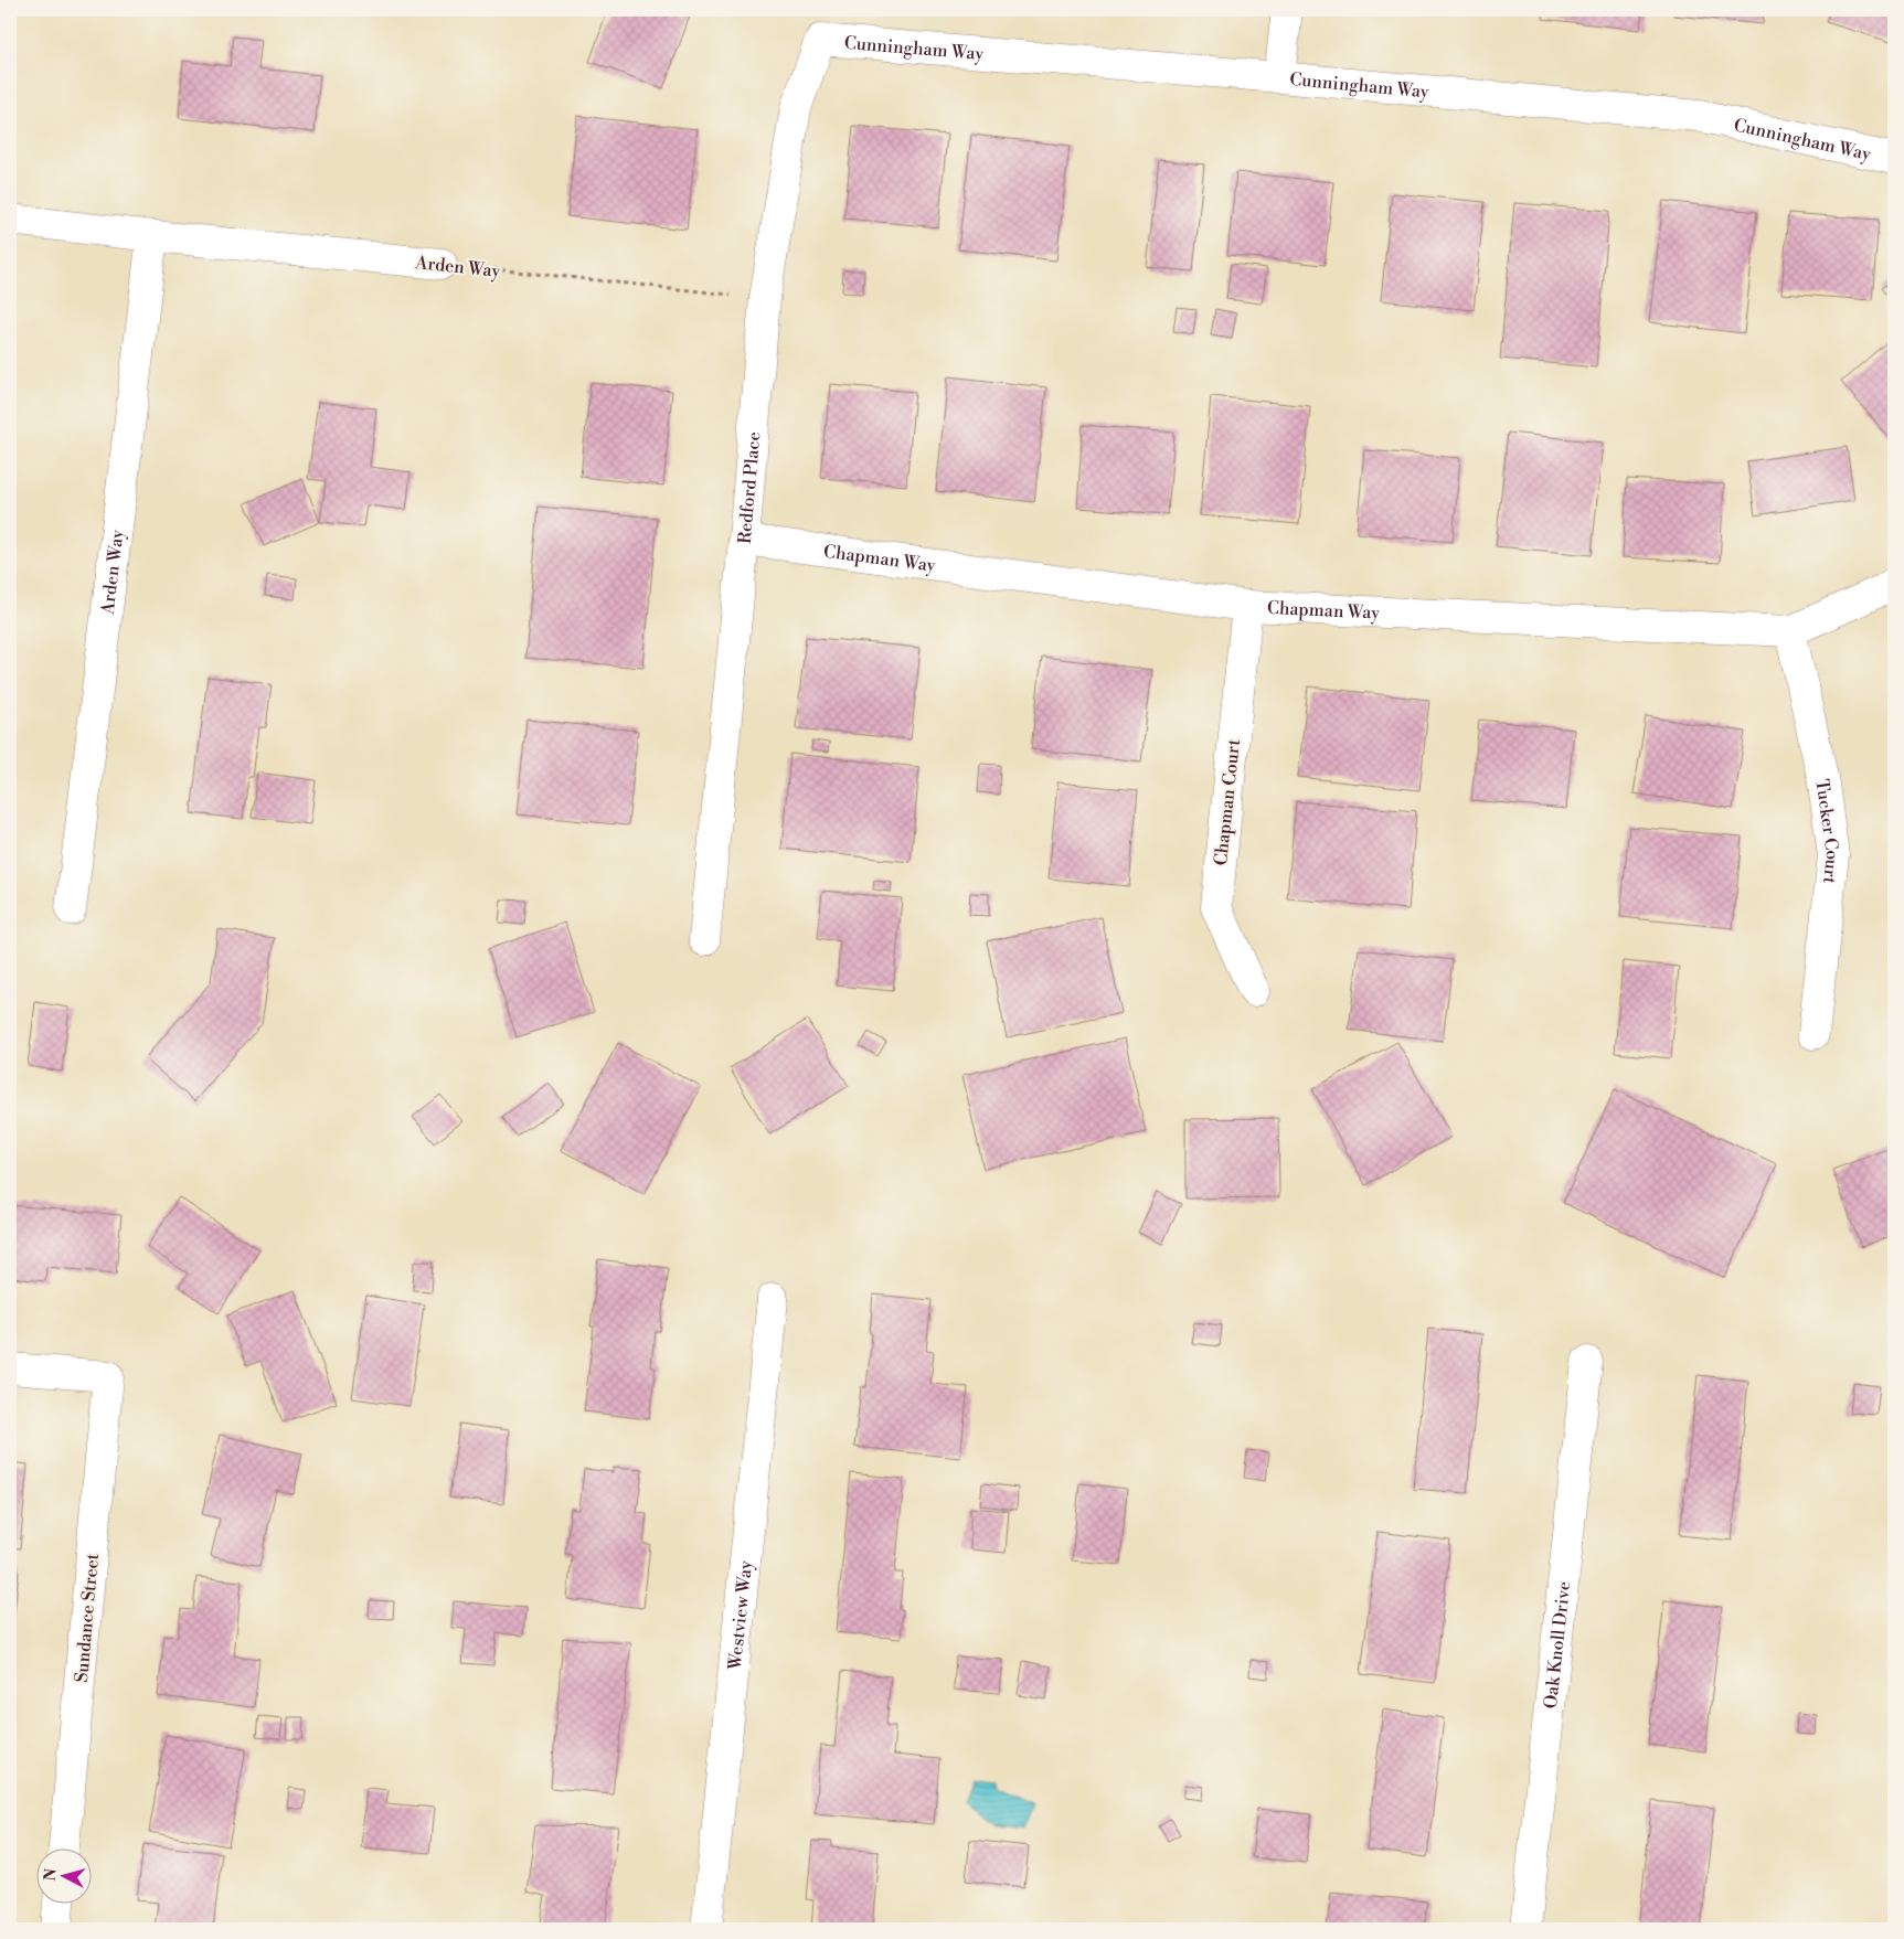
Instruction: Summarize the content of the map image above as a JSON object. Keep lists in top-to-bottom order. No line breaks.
{"streets":{"street":["Cunningham Way","Arden Way","Redford Place","Chapman Way","Chapman Court","Tucker Court","Westview Way","Sundance Street","Oak Knoll Drive"]},"crossings":[["Cunningham Way","Redford Place"],["Arden Way","Redford Place"],["Redford Place","Chapman Way"],["Chapman Way","Chapman Court"],["Chapman Way","Tucker Court"]],"north":"left"}
